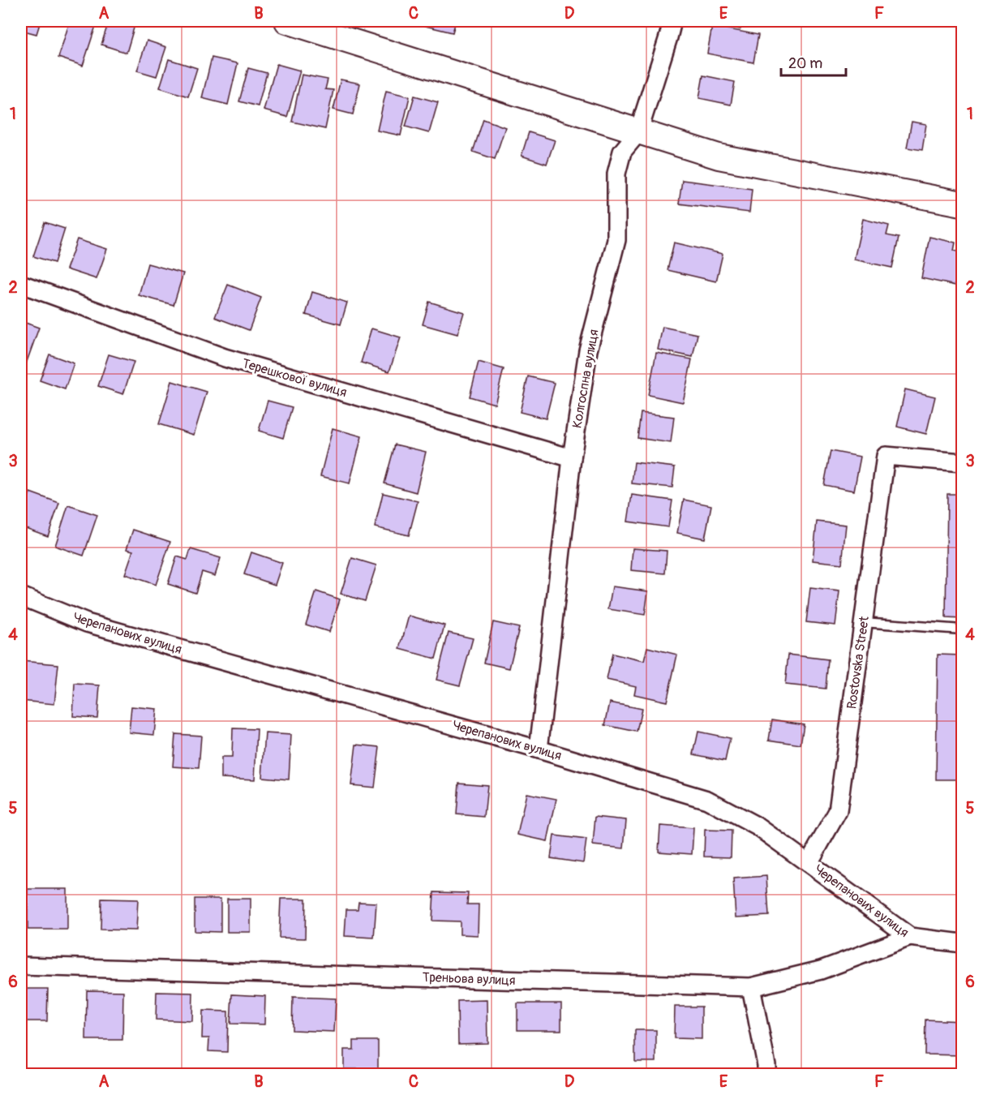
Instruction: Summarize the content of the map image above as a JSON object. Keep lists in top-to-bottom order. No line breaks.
{"streets":{"street":["Терешкової вулиця","Колгоспна вулиця","Черепанових вулиця","Rostovska Street","Треньова вулиця"]},"crossings":[["Терешкової вулиця","Колгоспна вулиця"],["Колгоспна вулиця","Черепанових вулиця"],["Черепанових вулиця","Rostovska Street"],["Черепанових вулиця","Треньова вулиця"]],"scale_bar":"20 m","grid":{"columns":["A","B","C","D","E","F"],"rows":["1","2","3","4","5","6"]}}
